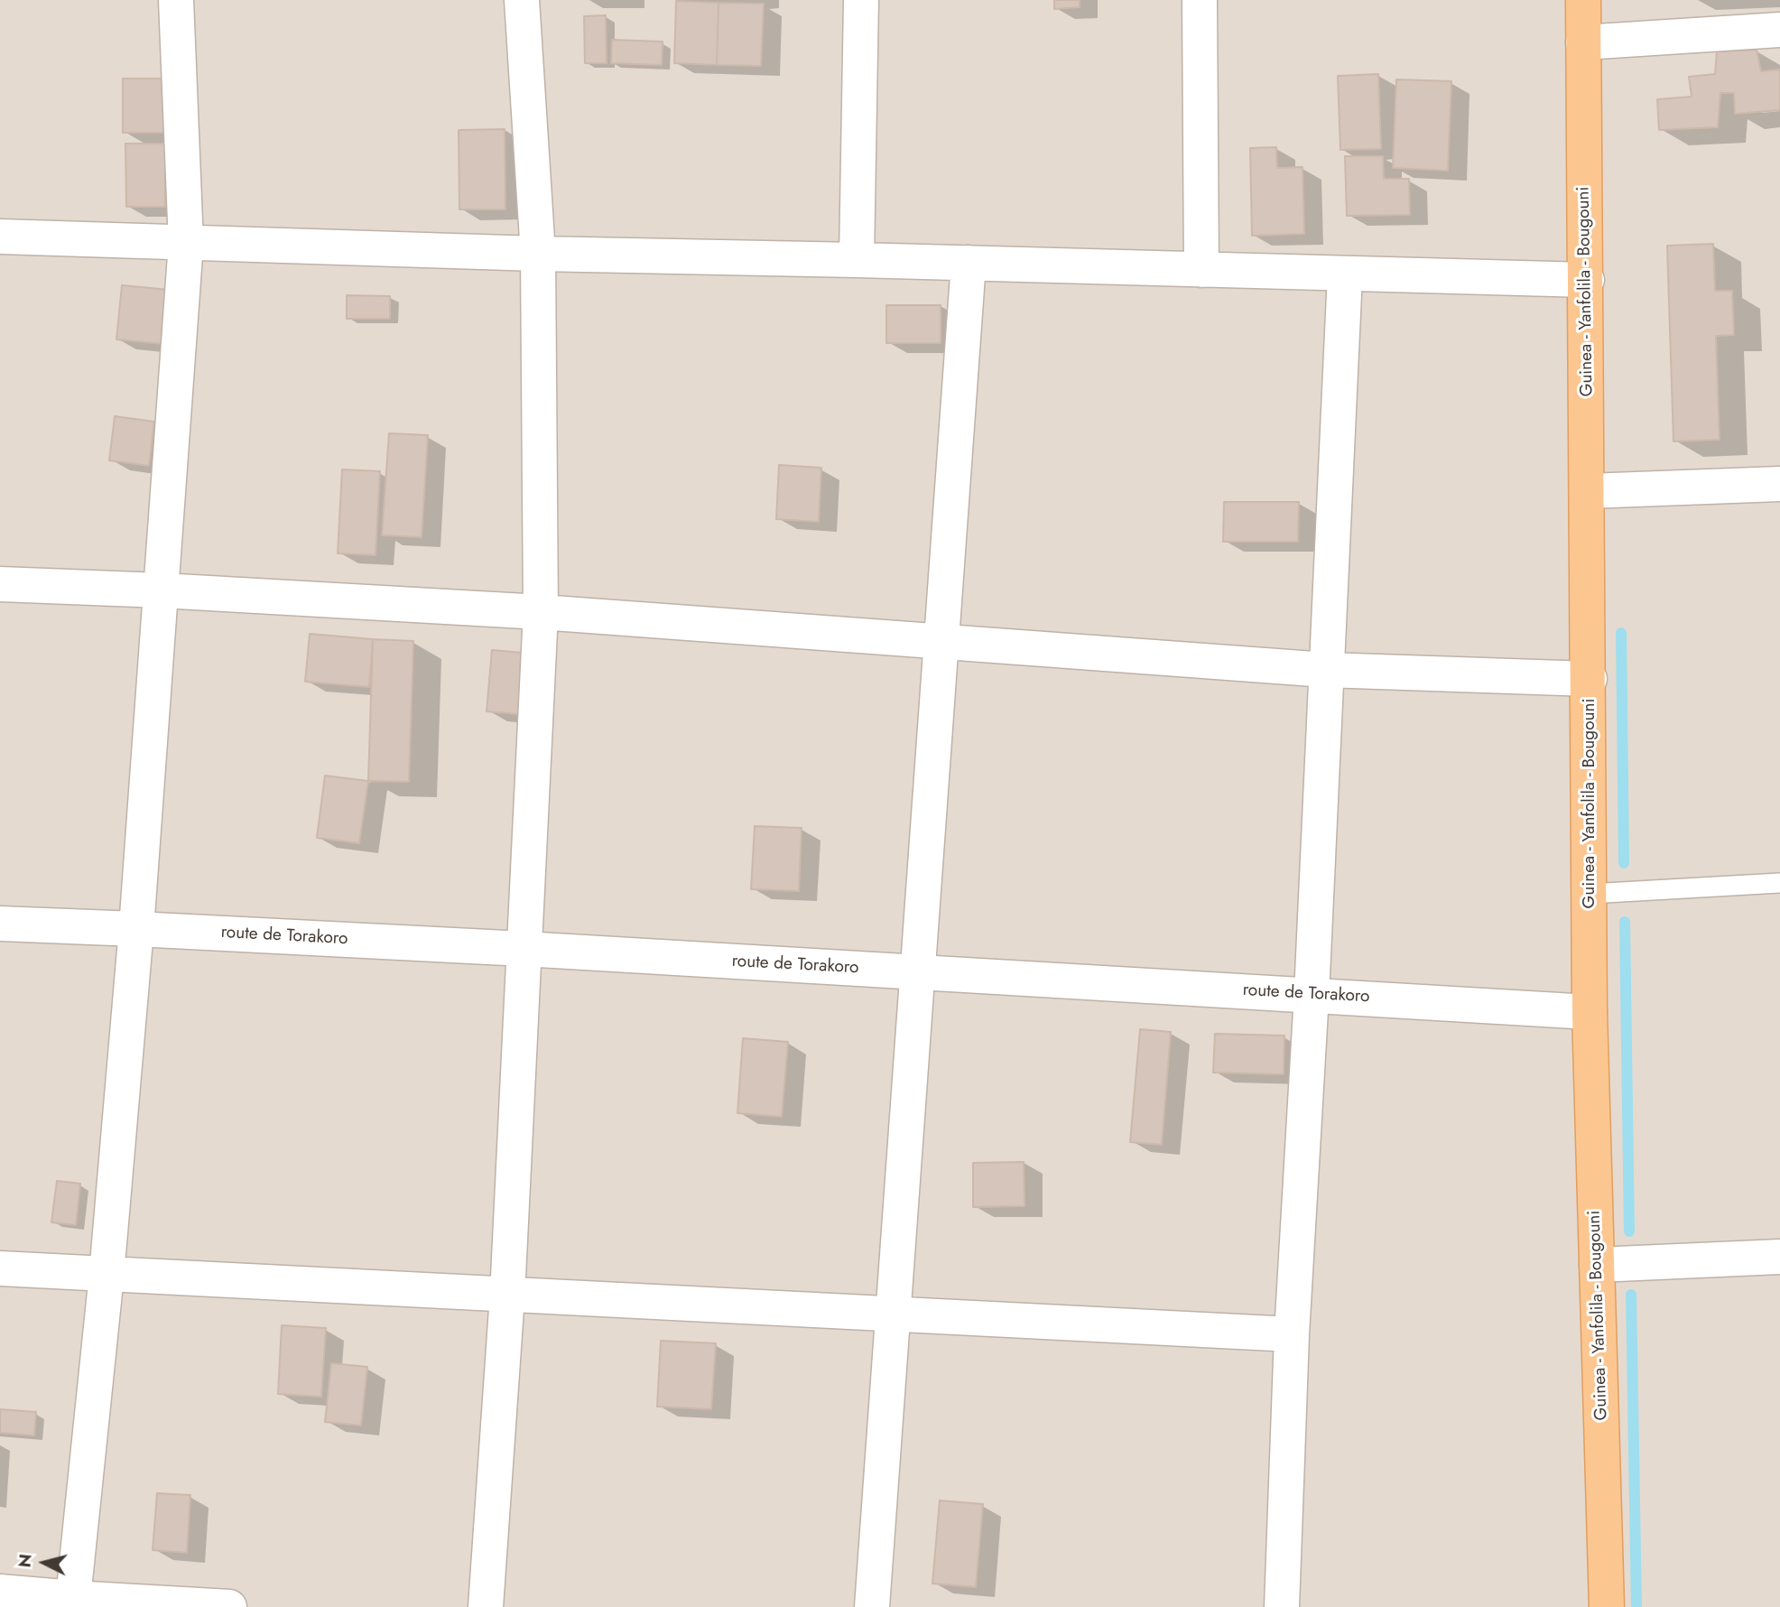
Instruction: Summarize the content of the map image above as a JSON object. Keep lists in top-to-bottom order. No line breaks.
{"streets":{"main road":["Guinea - Yanfolila - Bougouni"],"street":["route de Torakoro"]},"crossings":[["Guinea - Yanfolila - Bougouni","route de Torakoro"]],"north":"left"}
